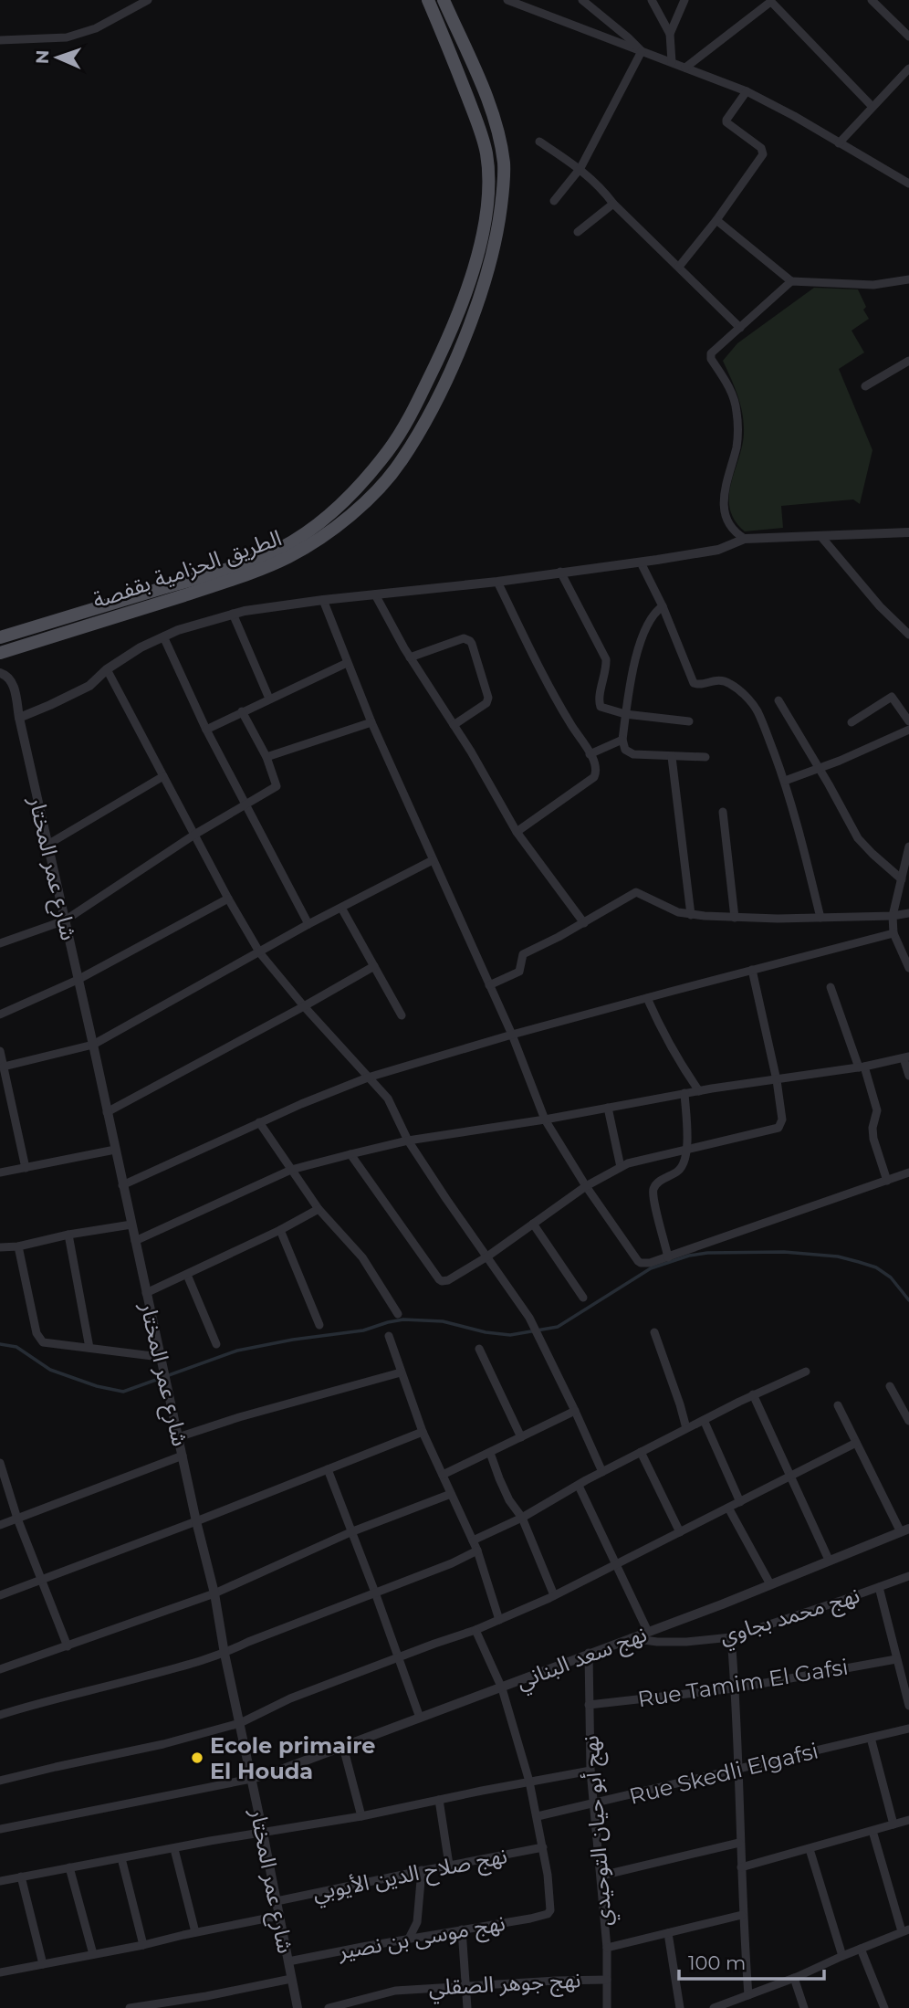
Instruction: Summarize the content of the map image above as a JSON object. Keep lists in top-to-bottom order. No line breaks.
{"streets":{"main road":["الطريق الحزامية بقفصة"],"street":["شارع عمر المختار","نهج محمد بجاوي","نهج سعد البناني","Rue Tamim El Gafsi","Rue Skedli Elgafsi","نهج أبو حيان التوحيدي","نهج صلاح الدين الأيوبي","نهج موسى بن نصير","نهج جوهر الصقلي"]},"crossings":[["شارع عمر المختار","نهج سعد البناني"],["شارع عمر المختار","نهج صلاح الدين الأيوبي"],["شارع عمر المختار","نهج موسى بن نصير"],["نهج محمد بجاوي","نهج سعد البناني"],["نهج سعد البناني","نهج أبو حيان التوحيدي"],["Rue Tamim El Gafsi","نهج أبو حيان التوحيدي"],["Rue Skedli Elgafsi","نهج أبو حيان التوحيدي"],["نهج أبو حيان التوحيدي","نهج جوهر الصقلي"],["نهج صلاح الدين الأيوبي","نهج موسى بن نصير"]],"places":["Ecole primaire El Houda"],"scale_bar":"100 m","north":"left"}
